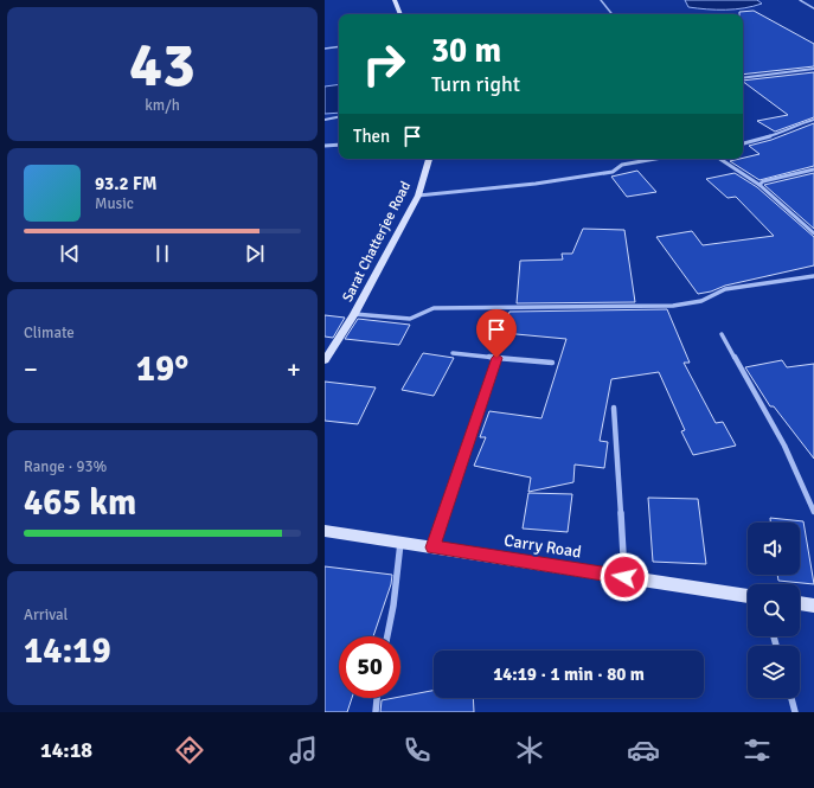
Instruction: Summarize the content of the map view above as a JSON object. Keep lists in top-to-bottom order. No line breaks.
{"streets":{"street":["Sarat Chatterjee Road","Carry Road"]},"page":{"tile":[["43","km/h"],"Climate",["Range · 93%","465 km"],["Arrival","14:19"]],"turn":["30 m","Turn right"],"then":"Then","song":["93.2 FM","Music"],"heat":["−","19°","+"],"limit":"50","trip":"14:19 · 1 min · 80 m","tabs":"14:18"}}
